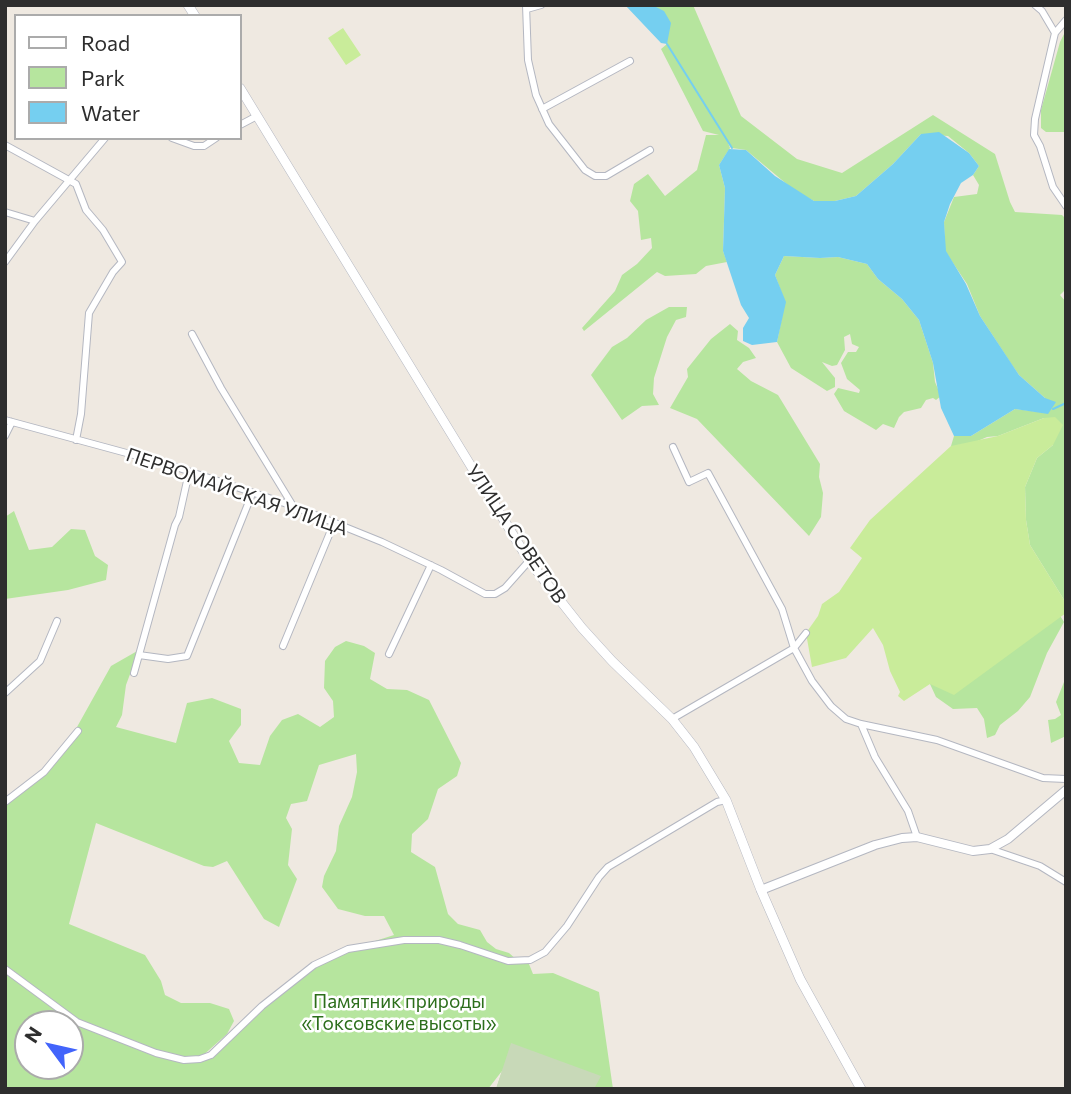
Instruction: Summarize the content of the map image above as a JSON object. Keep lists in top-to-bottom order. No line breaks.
{"streets":{"main road":["УЛИЦА СОВЕТОВ"],"street":["ПЕРВОМАЙСКАЯ УЛИЦА"]},"crossings":[["ПЕРВОМАЙСКАЯ УЛИЦА","УЛИЦА СОВЕТОВ"]],"parks":["Памятник природы «Токсовские высоты»"],"legend":["Road","Park","Water"],"north":"top left"}
